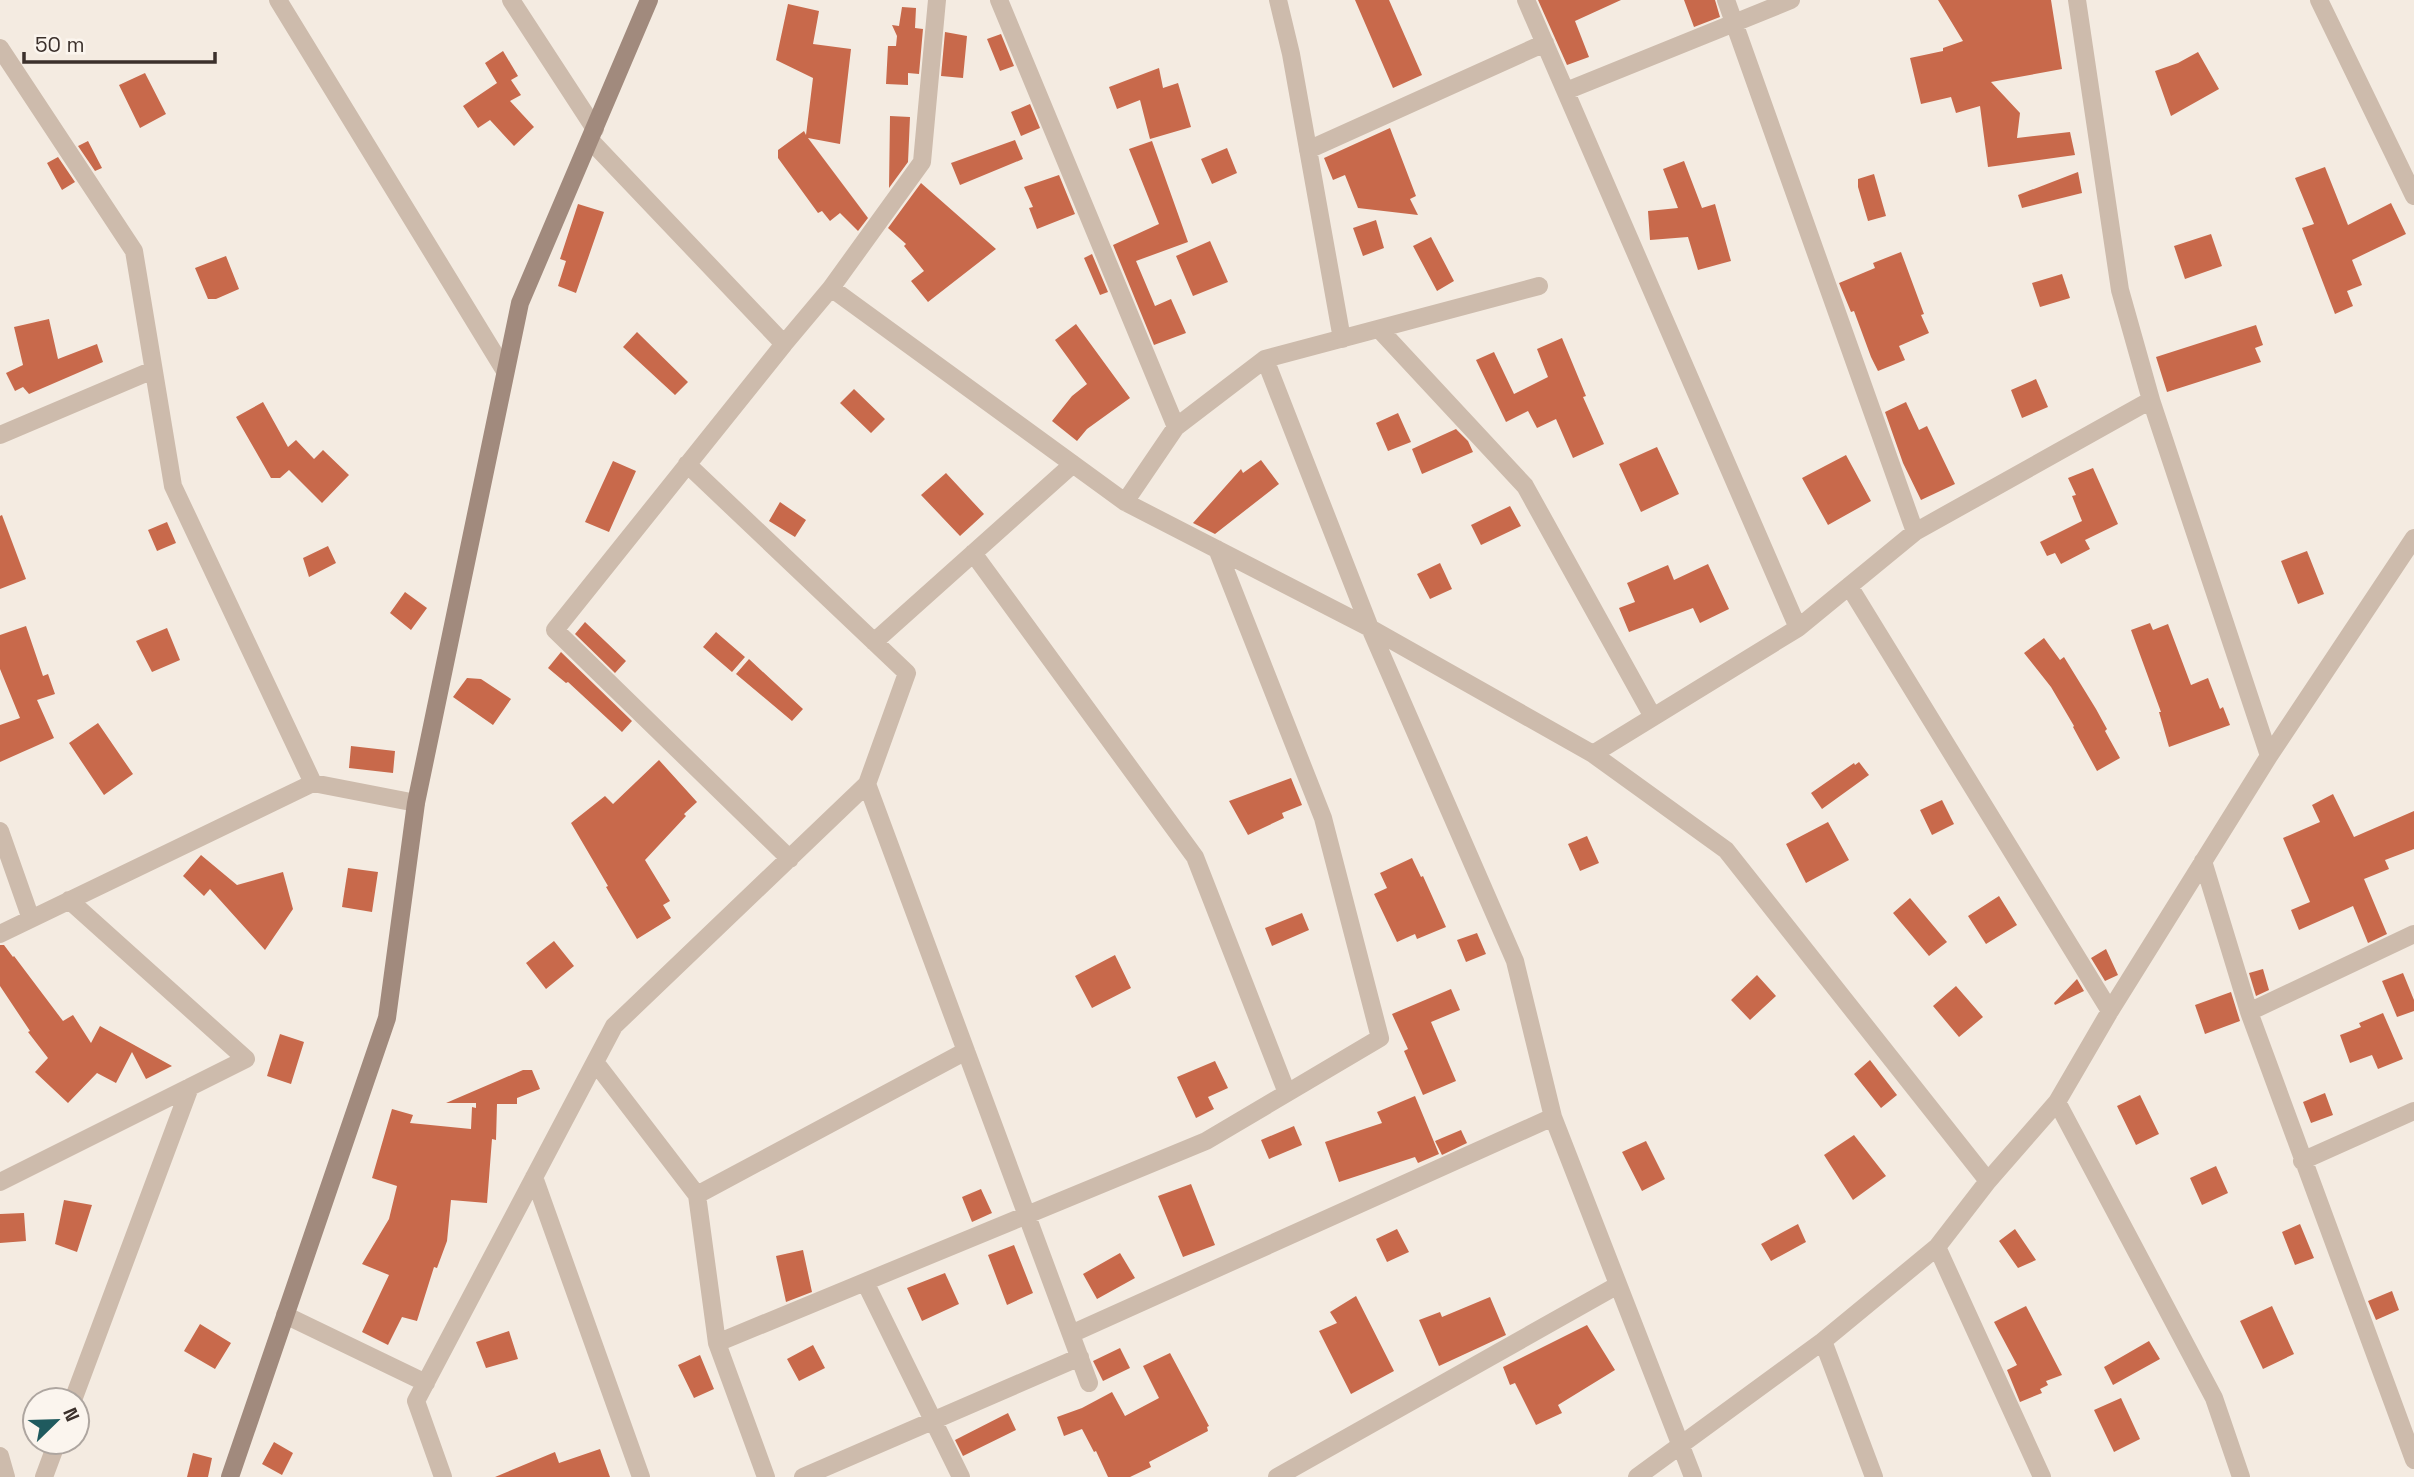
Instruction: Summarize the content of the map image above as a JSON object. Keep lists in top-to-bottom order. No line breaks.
{"scale_bar":"50 m","north":"top right"}
